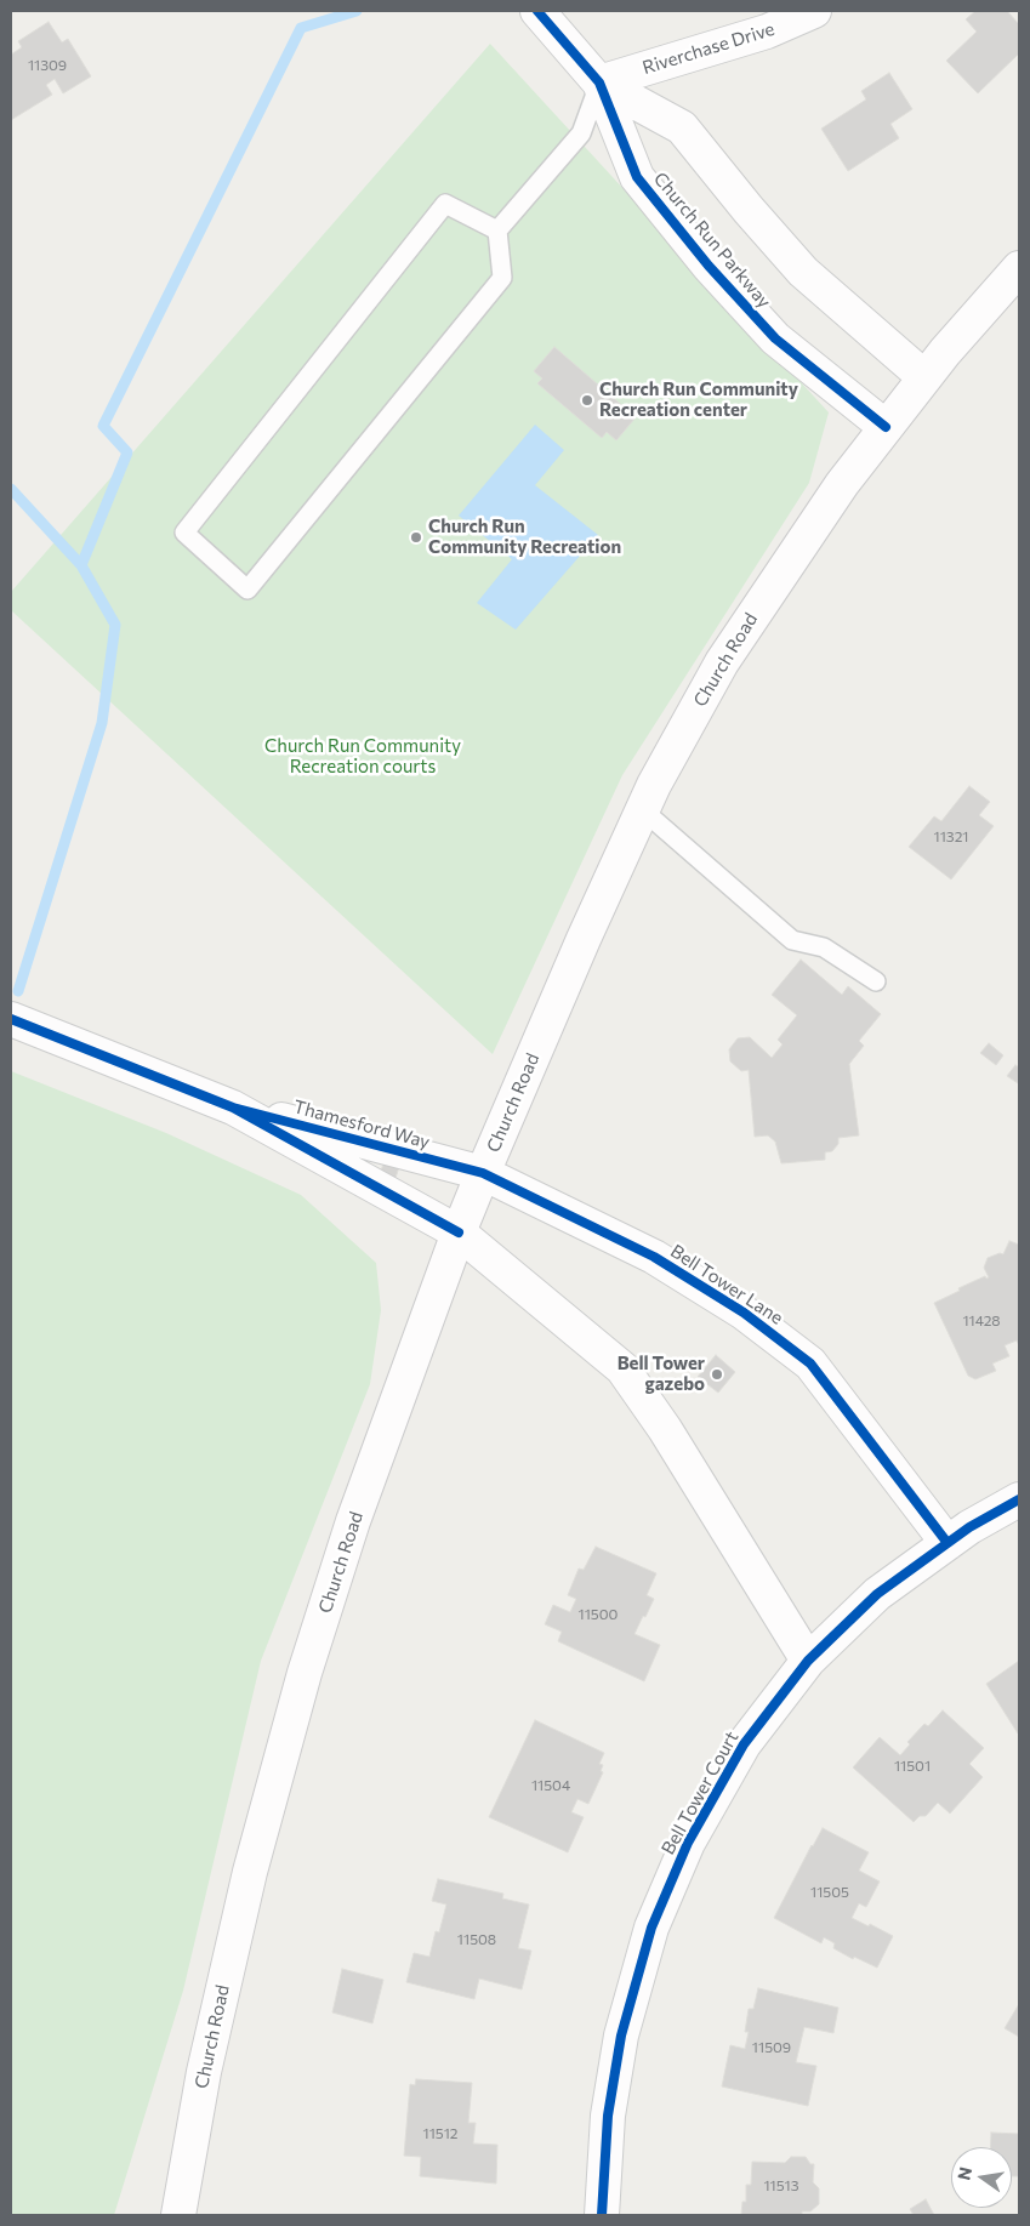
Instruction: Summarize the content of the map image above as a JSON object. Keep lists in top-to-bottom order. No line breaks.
{"streets":{"street":["Riverchase Drive","Church Run Parkway","Church Road","Thamesford Way","Bell Tower Lane","Bell Tower Court"]},"crossings":[["Riverchase Drive","Church Run Parkway"],["Church Run Parkway","Church Road"],["Church Road","Thamesford Way"],["Church Road","Bell Tower Lane"],["Thamesford Way","Bell Tower Lane"],["Bell Tower Lane","Bell Tower Court"]],"parks":["Church Run Community Recreation courts"],"places":["Church Run Community Recreation center","Church Run Community Recreation","Bell Tower gazebo"],"house_numbers":["11309","11321","11428","11500","11501","11504","11505","11508","11509","11512","11513"],"north":"left"}
